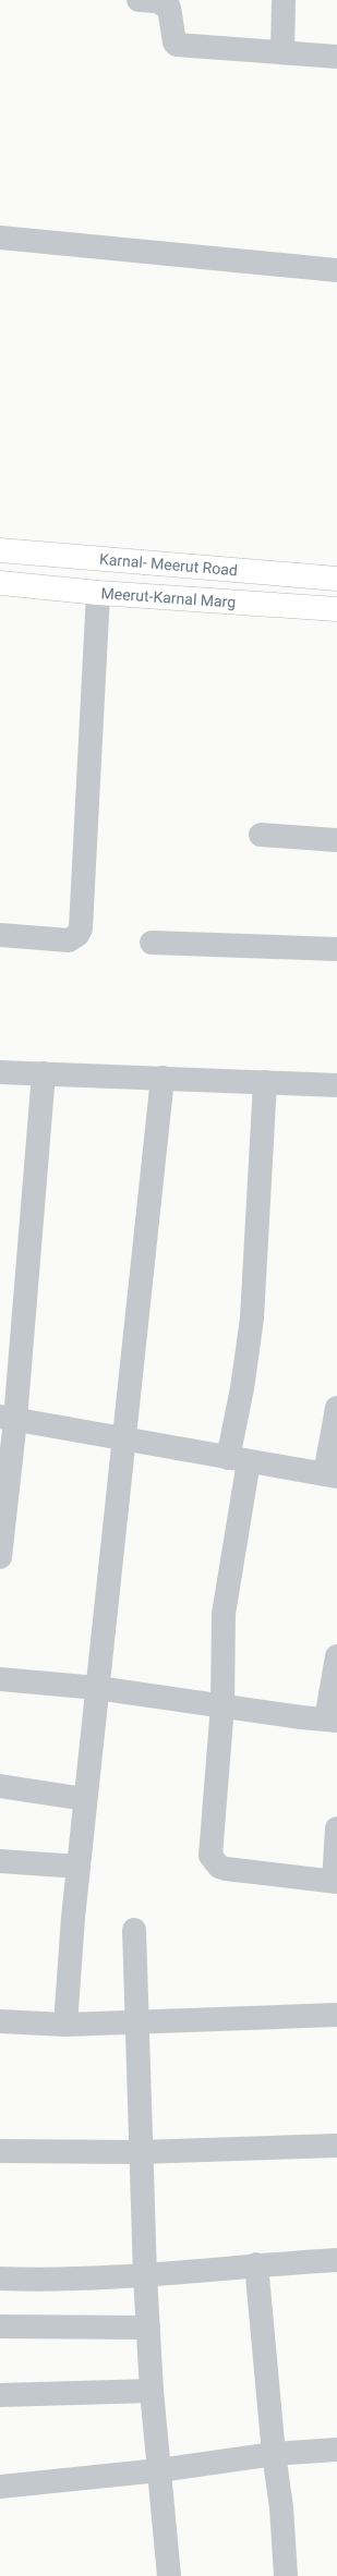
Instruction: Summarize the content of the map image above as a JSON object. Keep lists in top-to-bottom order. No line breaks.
{"streets":{"highway":["Karnal- Meerut Road","Meerut-Karnal Marg"]}}
